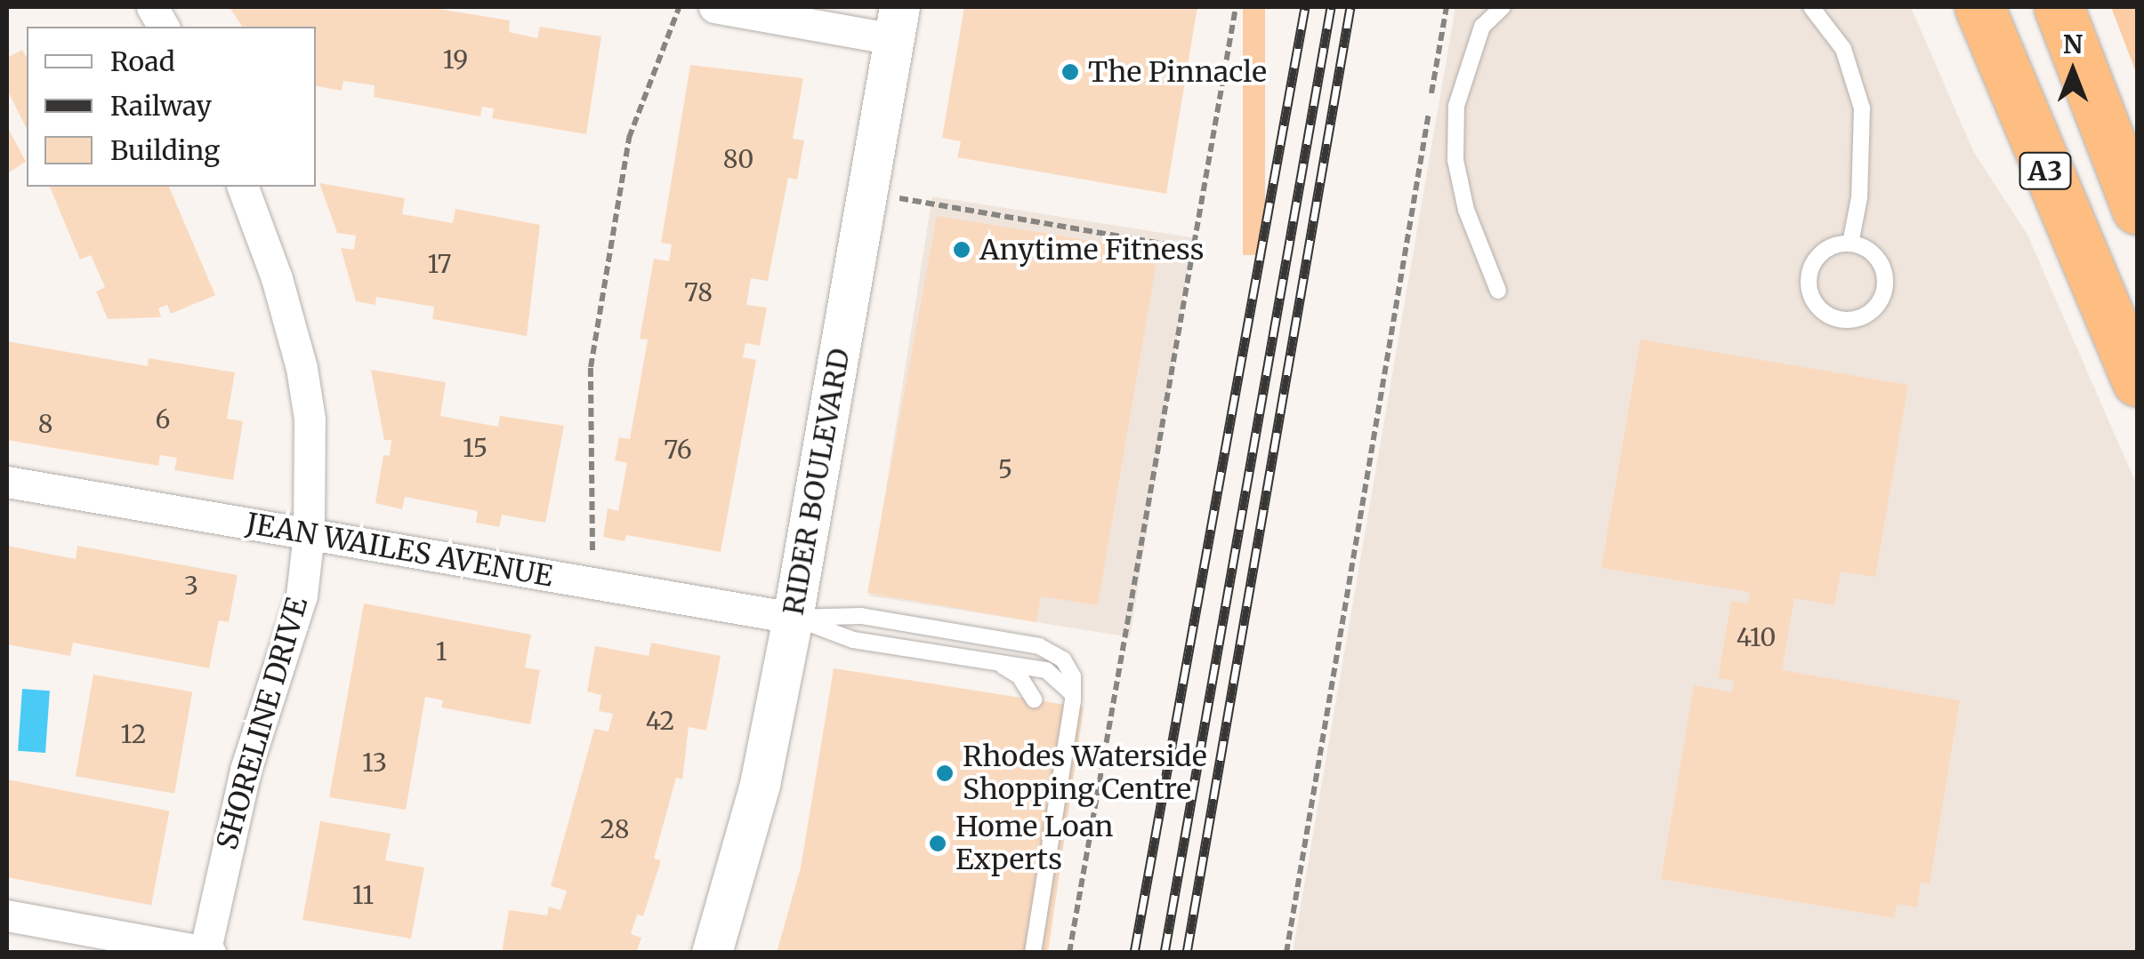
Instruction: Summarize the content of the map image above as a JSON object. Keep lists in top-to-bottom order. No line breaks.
{"streets":{"highway":["A3"],"street":["RIDER BOULEVARD","JEAN WAILES AVENUE","SHORELINE DRIVE"]},"crossings":[["RIDER BOULEVARD","JEAN WAILES AVENUE"],["JEAN WAILES AVENUE","SHORELINE DRIVE"]],"places":["The Pinnacle","Anytime Fitness","Rhodes Waterside Shopping Centre","Home Loan Experts"],"house_numbers":["19","80","17","78","6","8","15","76","5","3","410","1","42","12","13","28","11"],"legend":["Road","Railway","Building"],"north":"top"}
